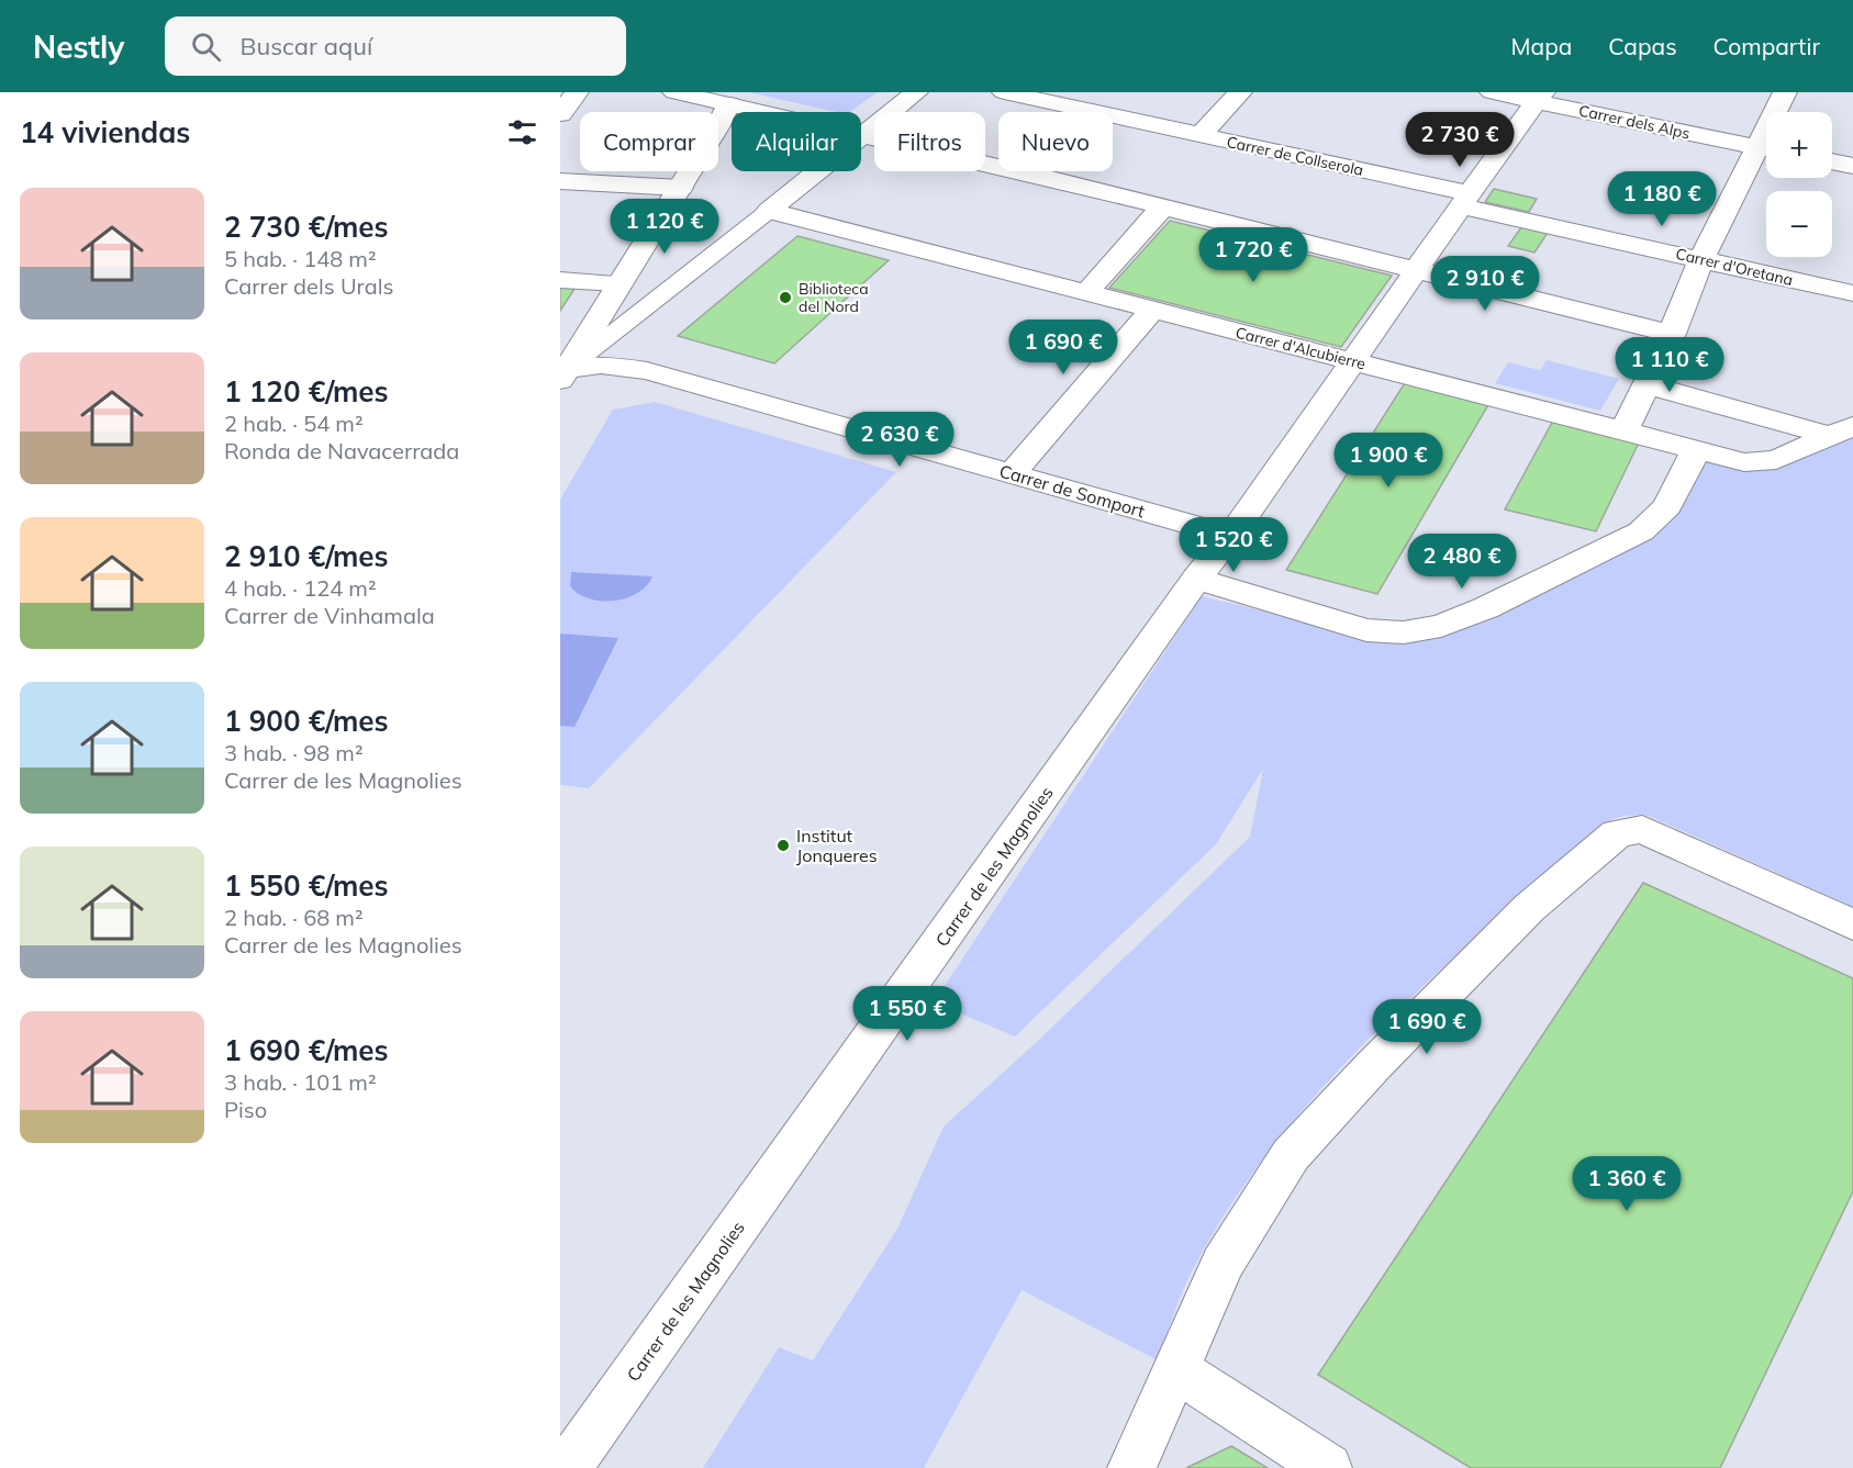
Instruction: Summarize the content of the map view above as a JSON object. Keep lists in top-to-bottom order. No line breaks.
{"streets":{"street":["Carrer dels Alps","Carrer de Collserola","Carrer d'Oretana","Carrer d'Alcubierre","Carrer de Somport","Carrer de les Magnolies"]},"crossings":[["Carrer dels Alps","Carrer de les Magnolies"],["Carrer de Collserola","Carrer d'Oretana"],["Carrer de Collserola","Carrer de les Magnolies"],["Carrer d'Oretana","Carrer de les Magnolies"],["Carrer d'Alcubierre","Carrer de les Magnolies"],["Carrer de Somport","Carrer de les Magnolies"]],"places":["Biblioteca del Nord","Institut Jonqueres"],"page":{"header":"Nestly","search":"Buscar aquí","nav":["Mapa","Capas","Compartir"],"heading":"14 viviendas","map_buttons":["+","−"],"price":["2 730 €","1 180 €","1 120 €","1 720 €","2 910 €","1 690 €","1 110 €","2 630 €","1 900 €","1 520 €","2 480 €","1 550 €","1 690 €","1 360 €"],"chip":["Comprar","Alquilar","Filtros","Nuevo"],"list":[{"name":"2 730 €/mes","note":"5 hab. · 148 m² · Carrer dels Urals"},{"name":"1 120 €/mes","note":"2 hab. · 54 m² · Ronda de Navacerrada"},{"name":"2 910 €/mes","note":"4 hab. · 124 m² · Carrer de Vinhamala"},{"name":"1 900 €/mes","note":"3 hab. · 98 m² · Carrer de les Magnolies"},{"name":"1 550 €/mes","note":"2 hab. · 68 m² · Carrer de les Magnolies"},{"name":"1 690 €/mes","note":"3 hab. · 101 m² · Piso"}]}}
